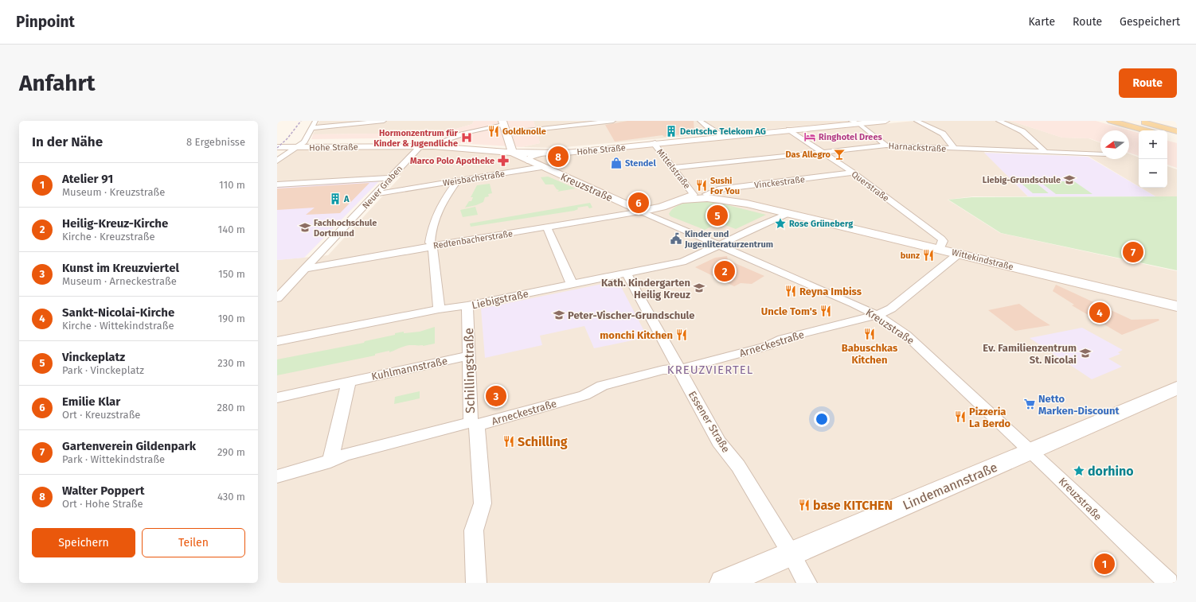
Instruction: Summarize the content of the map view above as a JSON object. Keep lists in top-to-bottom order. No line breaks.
{"streets":{"main road":["Hohe Straße","Kreuzstraße","Wittekindstraße","Lindemannstraße"],"street":["Harnackstraße","Mittelstraße","Weisbachstraße","Vinckestraße","Querstraße","Neuer Graben","Redtenbacherstraße","Liebigstraße","Arneckestraße","Kuhlmannstraße","Schillingstraße","Essener Straße"]},"crossings":[["Hohe Straße","Mittelstraße"],["Hohe Straße","Querstraße"],["Hohe Straße","Neuer Graben"],["Hohe Straße","Kreuzstraße"],["Harnackstraße","Mittelstraße"],["Harnackstraße","Querstraße"],["Weisbachstraße","Neuer Graben"],["Weisbachstraße","Kreuzstraße"],["Vinckestraße","Querstraße"],["Querstraße","Wittekindstraße"],["Neuer Graben","Redtenbacherstraße"],["Kreuzstraße","Redtenbacherstraße"],["Kreuzstraße","Liebigstraße"],["Kreuzstraße","Arneckestraße"],["Kreuzstraße","Lindemannstraße"],["Wittekindstraße","Liebigstraße"],["Wittekindstraße","Arneckestraße"],["Liebigstraße","Schillingstraße"],["Liebigstraße","Essener Straße"],["Arneckestraße","Schillingstraße"],["Arneckestraße","Essener Straße"],["Kuhlmannstraße","Schillingstraße"],["Essener Straße","Lindemannstraße"]],"districts":["KREUZVIERTEL"],"places":{"restaurant":["Goldknolle","Sushi For You","bunz","Reyna Imbiss","Uncle Tom's","Babuschkas Kitchen","monchi Kitchen","Pizzeria La Berdo","Schilling","base KITCHEN"],"building":["Deutsche Telekom AG","A"],"hotel":["Ringhotel Drees"],"hospital":["Hormonzentrum für Kinder & Jugendliche"],"bar":["Das Allegro"],"pharmacy":["Marco Polo Apotheke"],"shop":["Stendel"],"school or university":["Liebig-Grundschule","Fachhochschule Dortmund","Kath. Kindergarten Heilig Kreuz","Peter-Vischer-Grundschule","Ev. Familienzentrum St. Nicolai"],"place":["Rose Grüneberg","dorhino"],"public building":["Kinder und Jugenliteraturzentrum"],"supermarket":["Netto Marken-Discount"]},"north":"left","page":{"header":"Pinpoint","nav":["Karte","Route","Gespeichert"],"buttons":["Route",["Speichern","Teilen"]],"title":"Anfahrt","heading":["In der Nähe","8 Ergebnisse"],"map_buttons":["+","−"],"pins":["8","6","5","7","2","4","3","1"],"list":[{"mark":"1","name":"Atelier 91","note":"Museum · Kreuzstraße","value":"110 m"},{"mark":"2","name":"Heilig-Kreuz-Kirche","note":"Kirche · Kreuzstraße","value":"140 m"},{"mark":"3","name":"Kunst im Kreuzviertel","note":"Museum · Arneckestraße","value":"150 m"},{"mark":"4","name":"Sankt-Nicolai-Kirche","note":"Kirche · Wittekindstraße","value":"190 m"},{"mark":"5","name":"Vinckeplatz","note":"Park · Vinckeplatz","value":"230 m"},{"mark":"6","name":"Emilie Klar","note":"Ort · Kreuzstraße","value":"280 m"},{"mark":"7","name":"Gartenverein Gildenpark","note":"Park · Wittekindstraße","value":"290 m"},{"mark":"8","name":"Walter Poppert","note":"Ort · Hohe Straße","value":"430 m"}]}}
